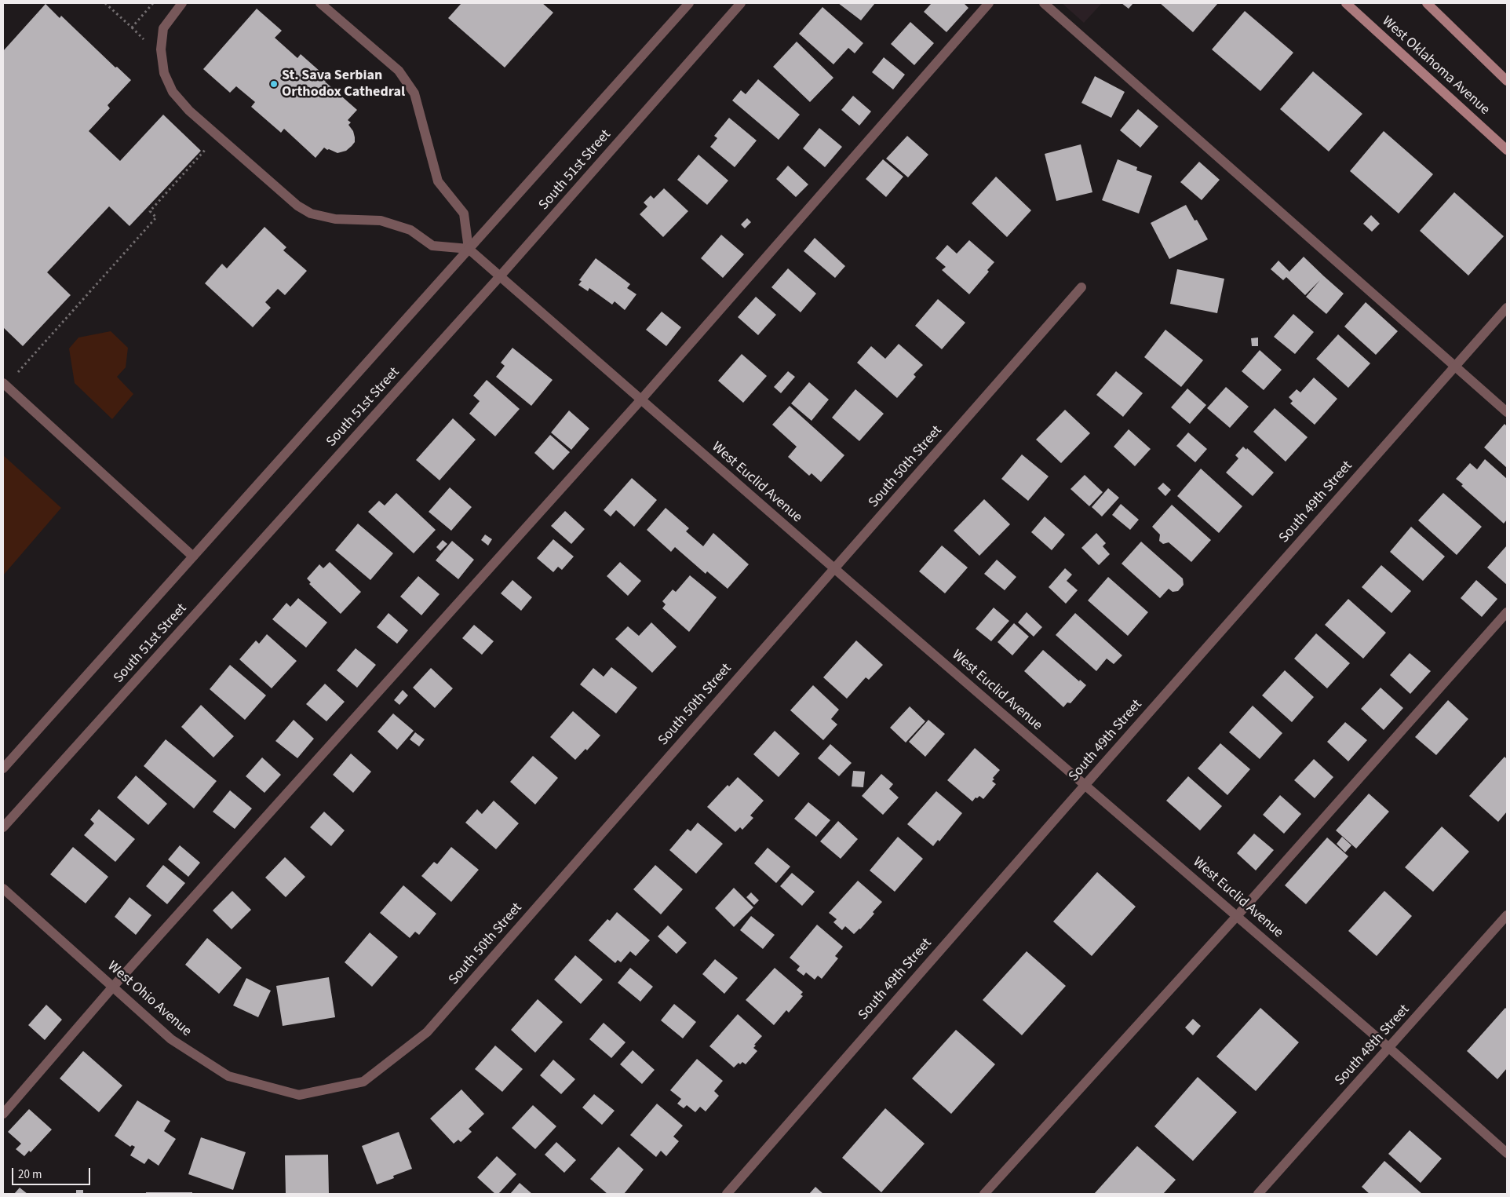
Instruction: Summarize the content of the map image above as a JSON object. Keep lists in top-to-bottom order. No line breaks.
{"streets":{"main road":["West Oklahoma Avenue"],"street":["South 51st Street","South 50th Street","West Euclid Avenue","South 49th Street","West Ohio Avenue","South 48th Street"]},"crossings":[["South 51st Street","West Euclid Avenue"],["South 50th Street","West Euclid Avenue"],["South 50th Street","West Ohio Avenue"],["West Euclid Avenue","South 49th Street"],["West Euclid Avenue","South 48th Street"]],"places":["St. Sava Serbian Orthodox Cathedral"],"scale_bar":"20 m"}
